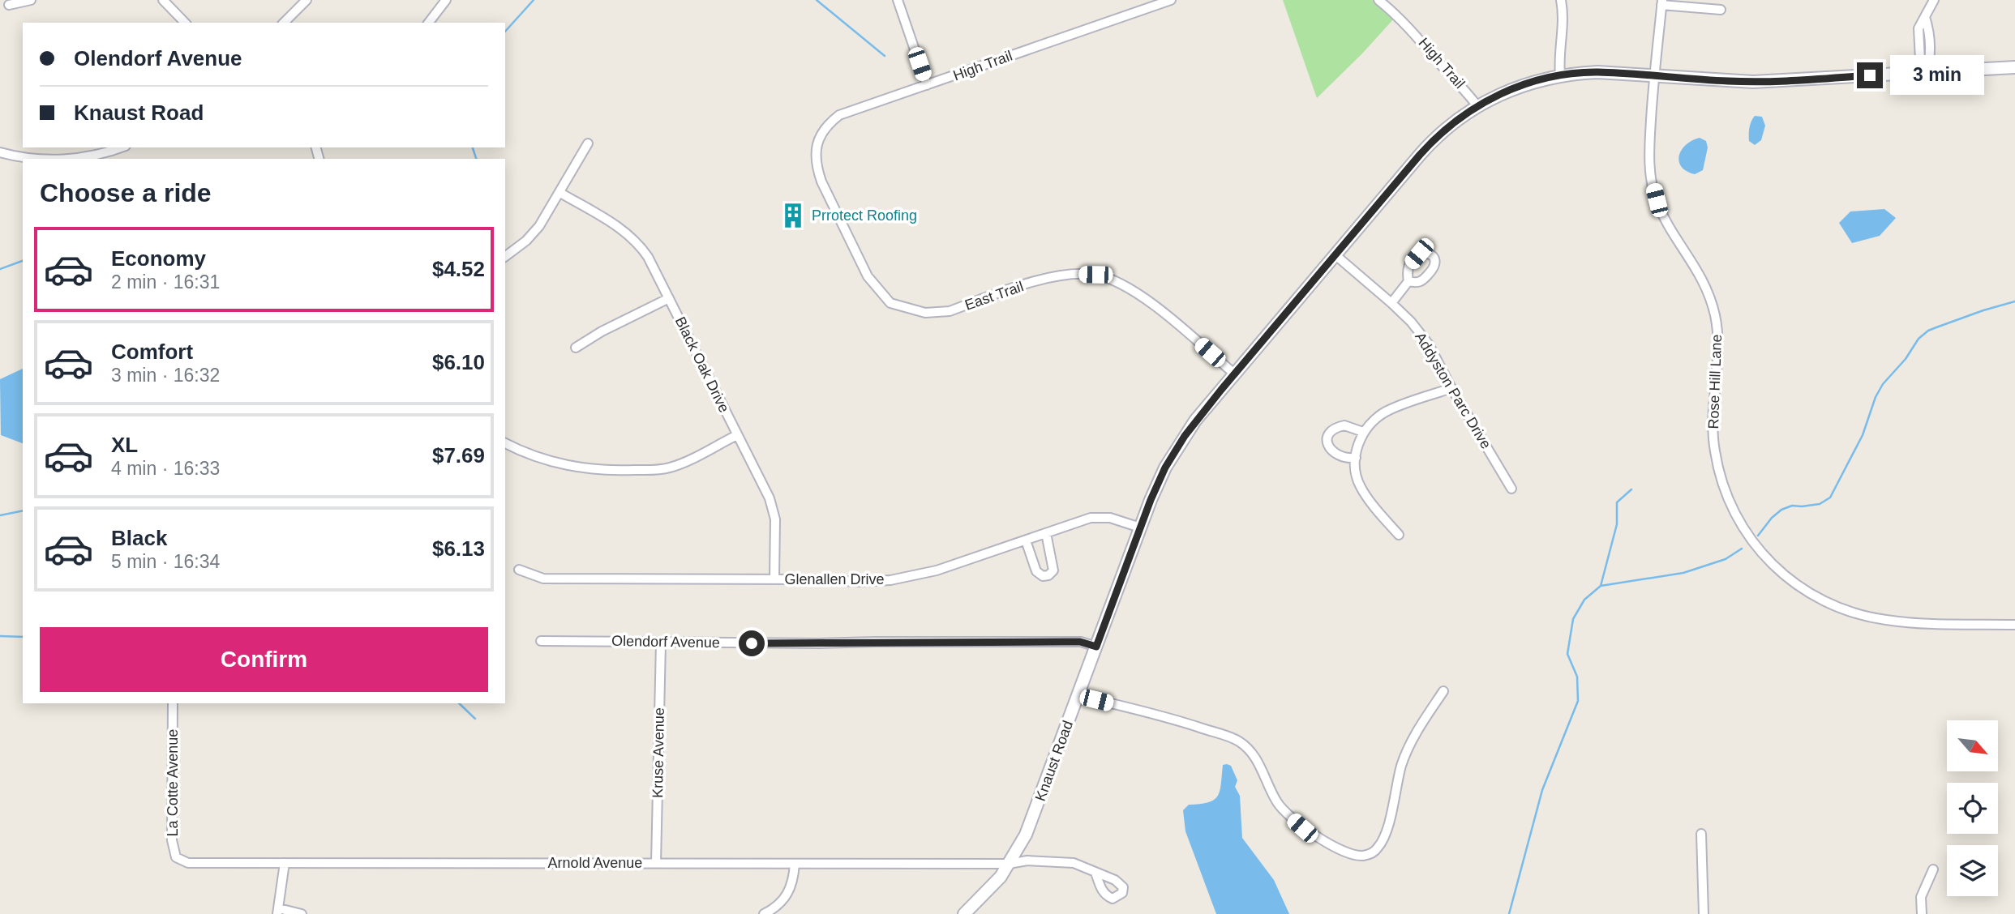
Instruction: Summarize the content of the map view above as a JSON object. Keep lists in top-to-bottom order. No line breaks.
{"streets":{"main road":["Knaust Road"],"street":["High Trail","East Trail","Black Oak Drive","Rose Hill Lane","Addyston Parc Drive","Glenallen Drive","Olendorf Avenue","Kruse Avenue","La Cotte Avenue","Arnold Avenue"]},"crossings":[["High Trail","East Trail"],["High Trail","Knaust Road"],["East Trail","Knaust Road"],["Black Oak Drive","Glenallen Drive"],["Rose Hill Lane","Knaust Road"],["Addyston Parc Drive","Knaust Road"],["Glenallen Drive","Knaust Road"],["Olendorf Avenue","Kruse Avenue"],["Olendorf Avenue","Knaust Road"],["Kruse Avenue","Arnold Avenue"],["Knaust Road","Arnold Avenue"],["La Cotte Avenue","Arnold Avenue"]],"places":{"building":["Prrotect Roofing"]},"north":"bottom right","page":{"banner":["Olendorf Avenue","Knaust Road"],"bubble":"3 min","heading":"Choose a ride","list":[{"name":"Economy","note":"2 min · 16:31","value":"$4.52"},{"name":"Comfort","note":"3 min · 16:32","value":"$6.10"},{"name":"XL","note":"4 min · 16:33","value":"$7.69"},{"name":"Black","note":"5 min · 16:34","value":"$6.13"}],"buttons":"Confirm"}}
